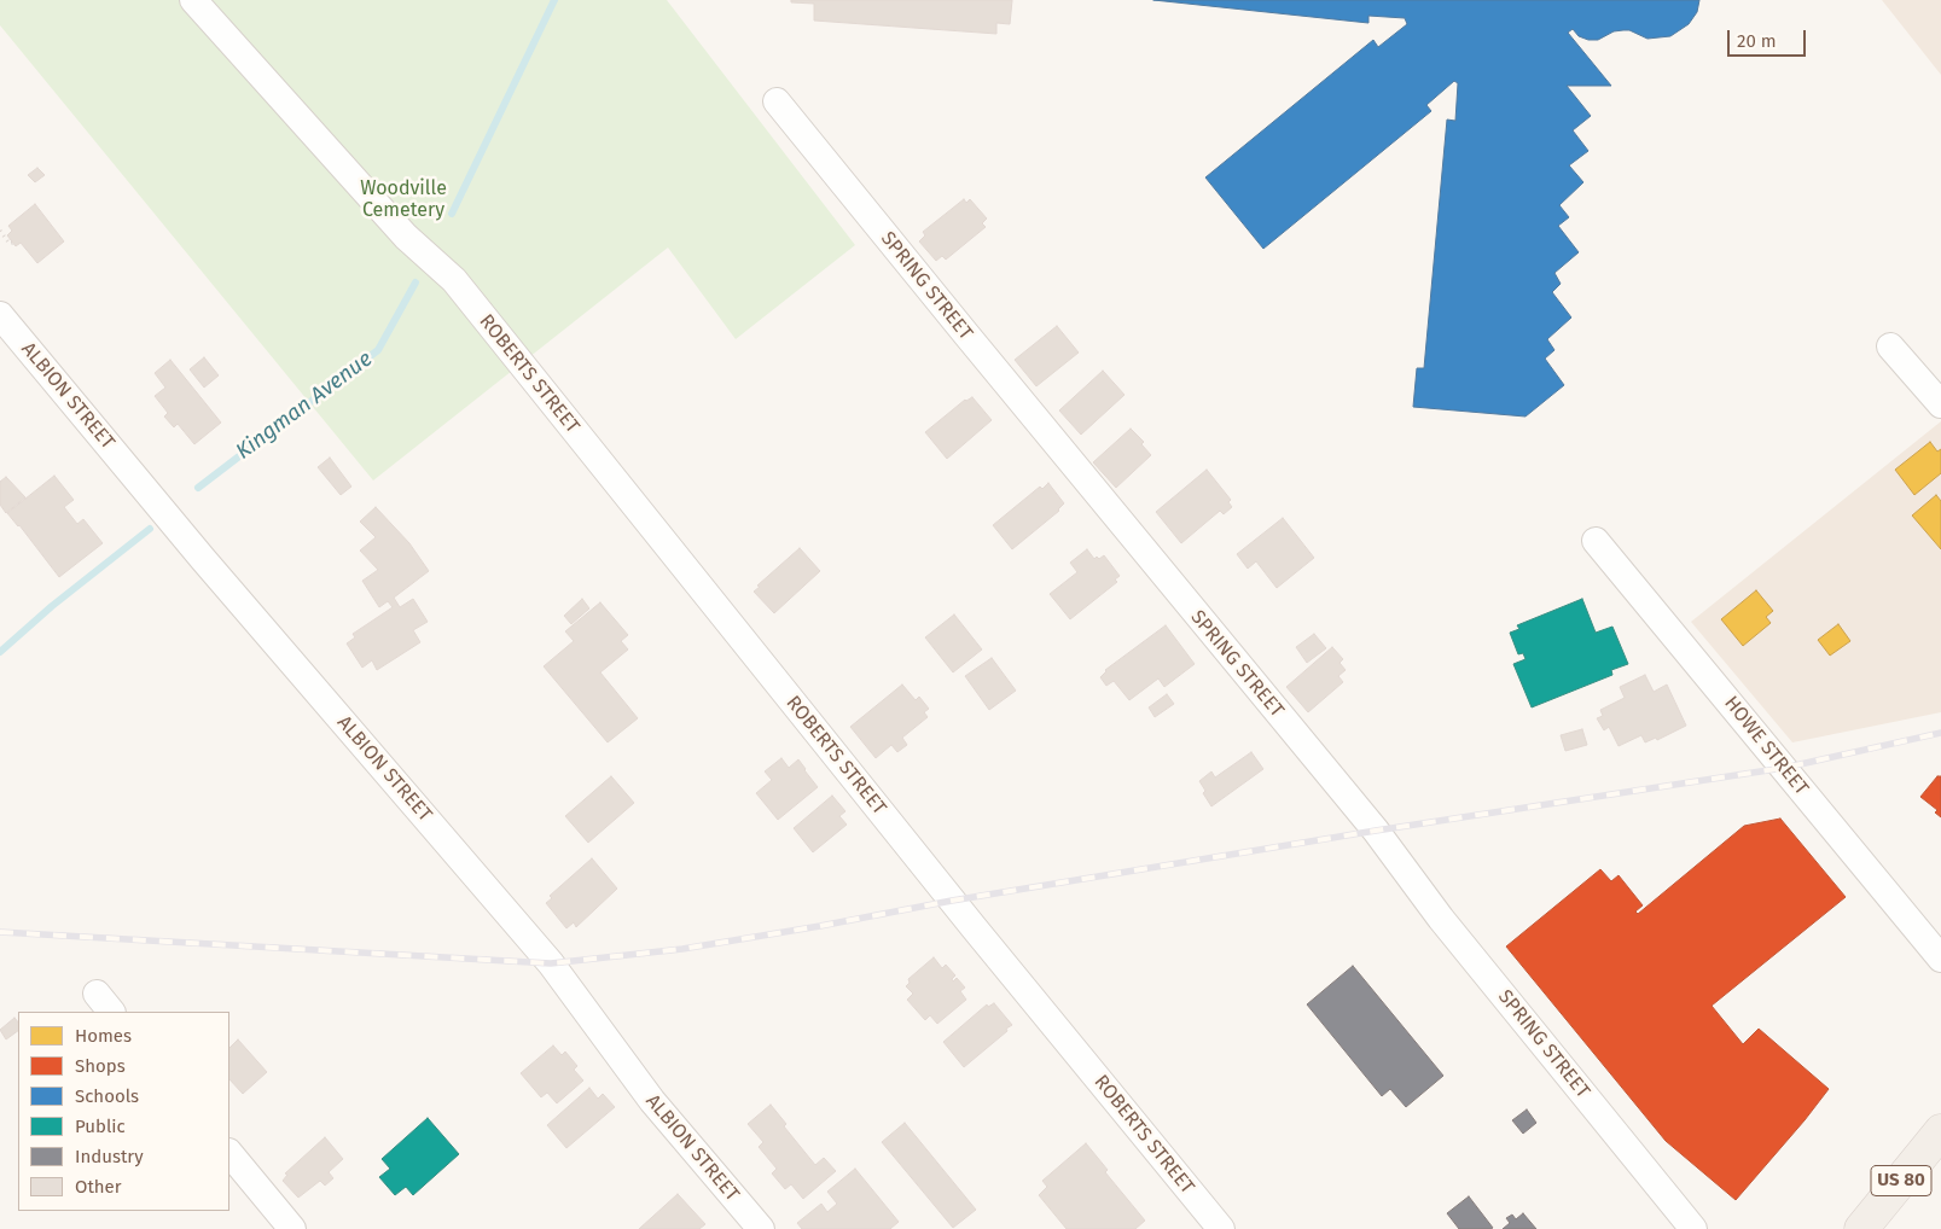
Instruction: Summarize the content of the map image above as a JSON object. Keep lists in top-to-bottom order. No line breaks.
{"streets":{"main road":["US 80"],"street":["SPRING STREET","ROBERTS STREET","ALBION STREET","HOWE STREET"]},"water":["Kingman Avenue"],"parks":["Woodville Cemetery"],"legend":["Homes","Shops","Schools","Public","Industry","Other"],"scale_bar":"20 m"}
